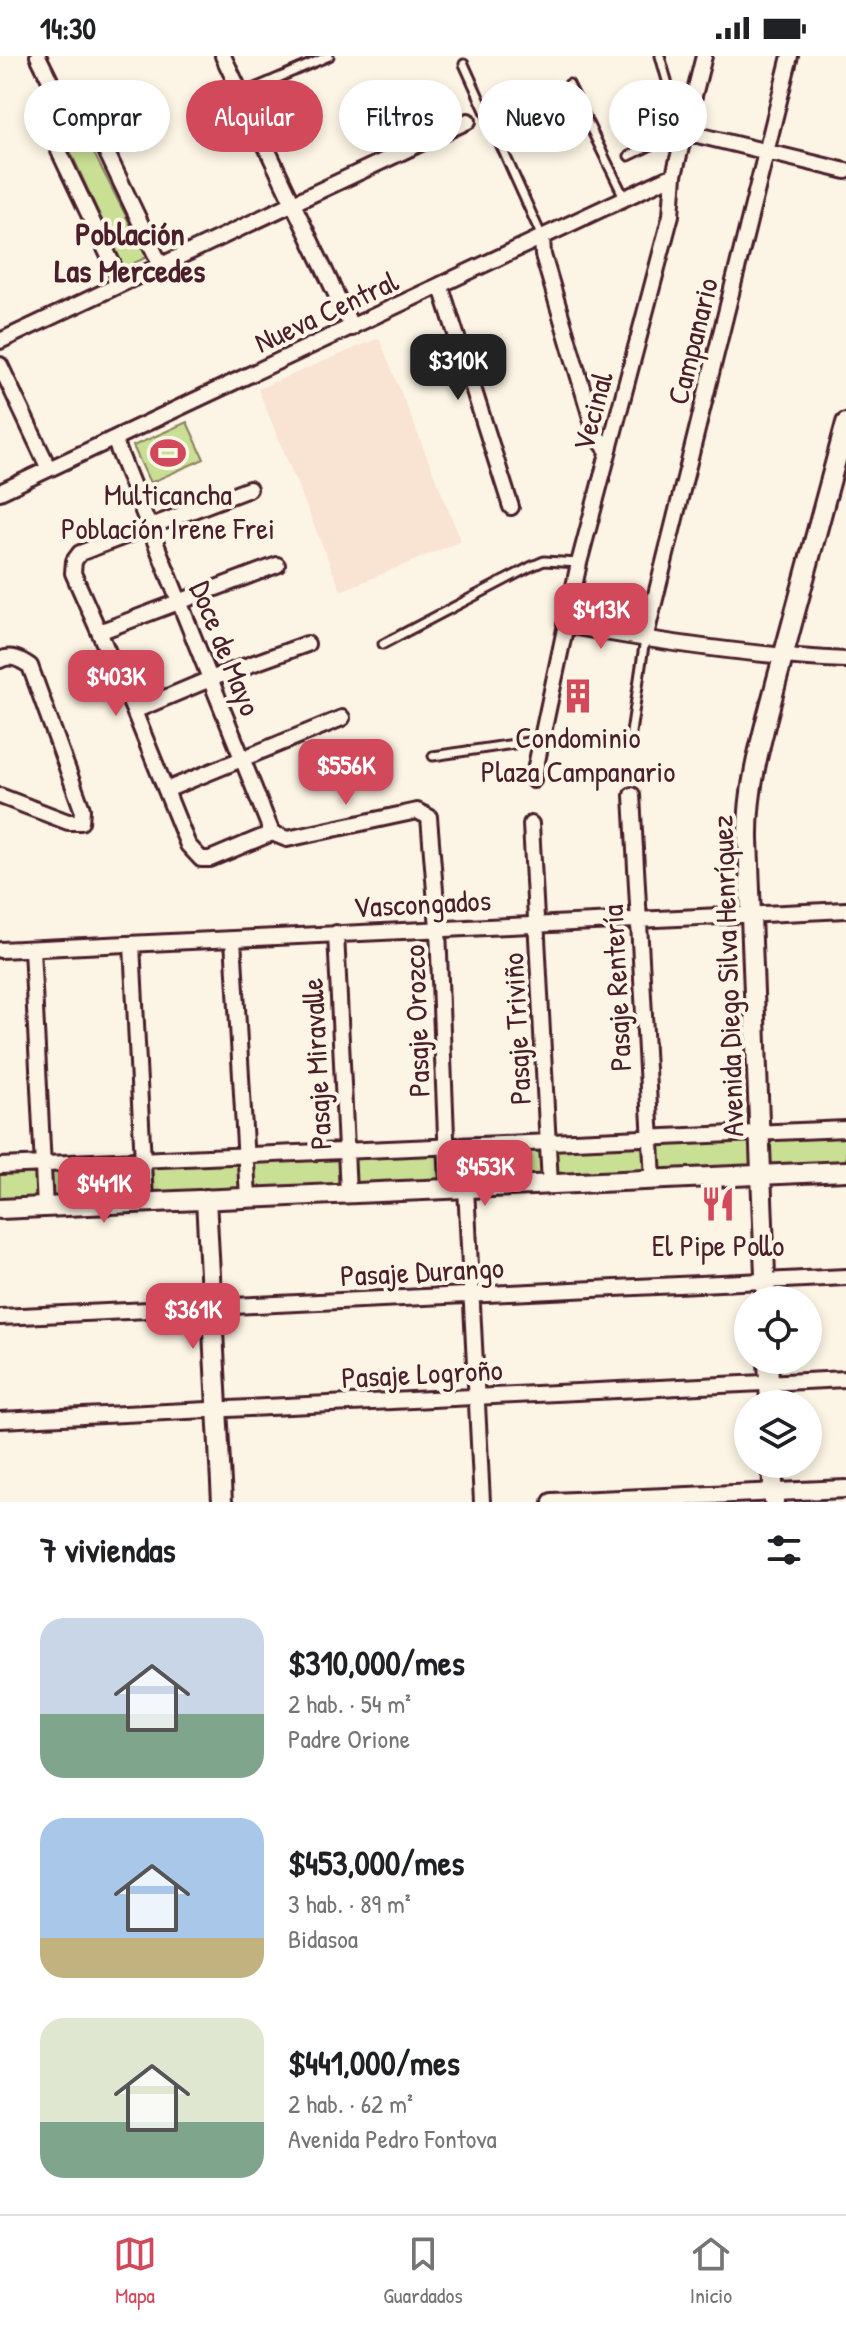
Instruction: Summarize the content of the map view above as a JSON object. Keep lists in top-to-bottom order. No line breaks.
{"streets":{"main road":["Avenida Diego Silva Henríquez"],"street":["Nueva Central","Campanario","Vecinal","Doce de Mayo","Vascongados","Pasaje Rentería","Pasaje Orozco","Pasaje Triviño","Pasaje Miravalle","Pasaje Durango","Pasaje Logroño"]},"crossings":[["Nueva Central","Vecinal"],["Nueva Central","Doce de Mayo"],["Doce de Mayo","Pasaje Orozco"],["Vascongados","Avenida Diego Silva Henríquez"],["Vascongados","Pasaje Rentería"],["Vascongados","Pasaje Orozco"],["Vascongados","Pasaje Triviño"],["Vascongados","Pasaje Miravalle"],["Avenida Diego Silva Henríquez","Pasaje Durango"],["Pasaje Orozco","Pasaje Durango"],["Pasaje Orozco","Pasaje Logroño"]],"districts":["Población Las Mercedes"],"places":{"sports":["Multicancha Población Irene Frei"],"building":["Condominio Plaza Campanario"],"restaurant":["El Pipe Pollo"]},"page":{"status":"14:30","chip":["Comprar","Alquilar","Filtros","Nuevo","Piso"],"price":["$310K","$413K","$403K","$556K","$453K","$441K","$361K"],"heading":"7 viviendas","list":[{"name":"$310,000/mes","note":"2 hab. · 54 m² · Padre Orione"},{"name":"$453,000/mes","note":"3 hab. · 89 m² · Bidasoa"},{"name":"$441,000/mes","note":"2 hab. · 62 m² · Avenida Pedro Fontova"}],"tabs":["Mapa","Guardados","Inicio"]}}
